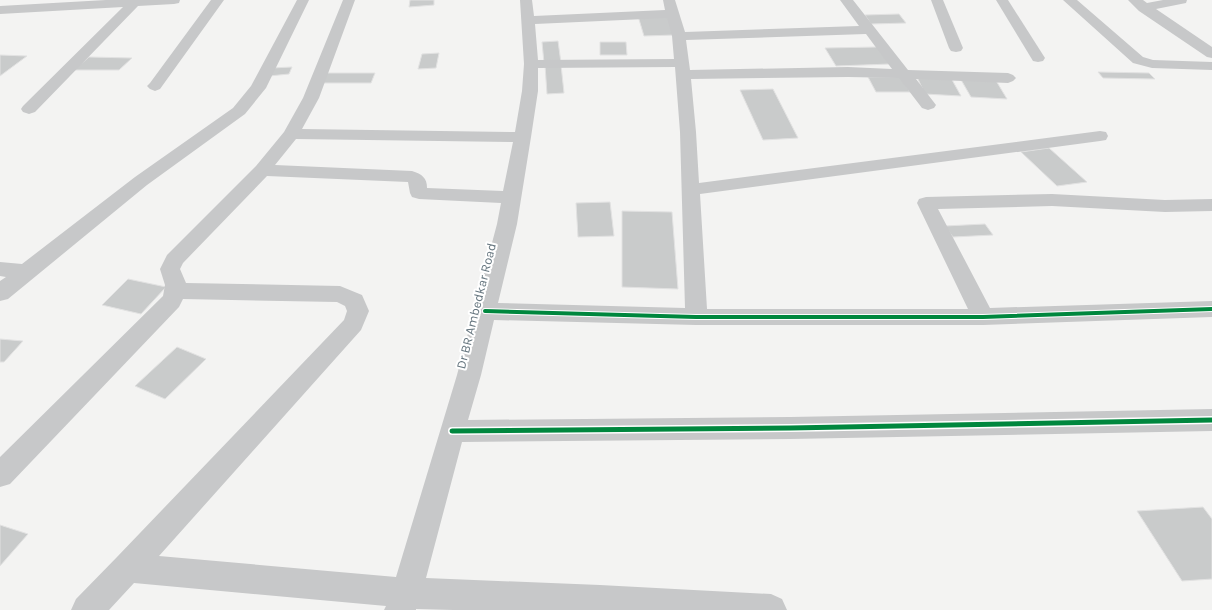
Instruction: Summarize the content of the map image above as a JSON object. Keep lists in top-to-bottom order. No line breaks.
{"streets":{"street":["Dr BR Ambedkar Road"]}}
